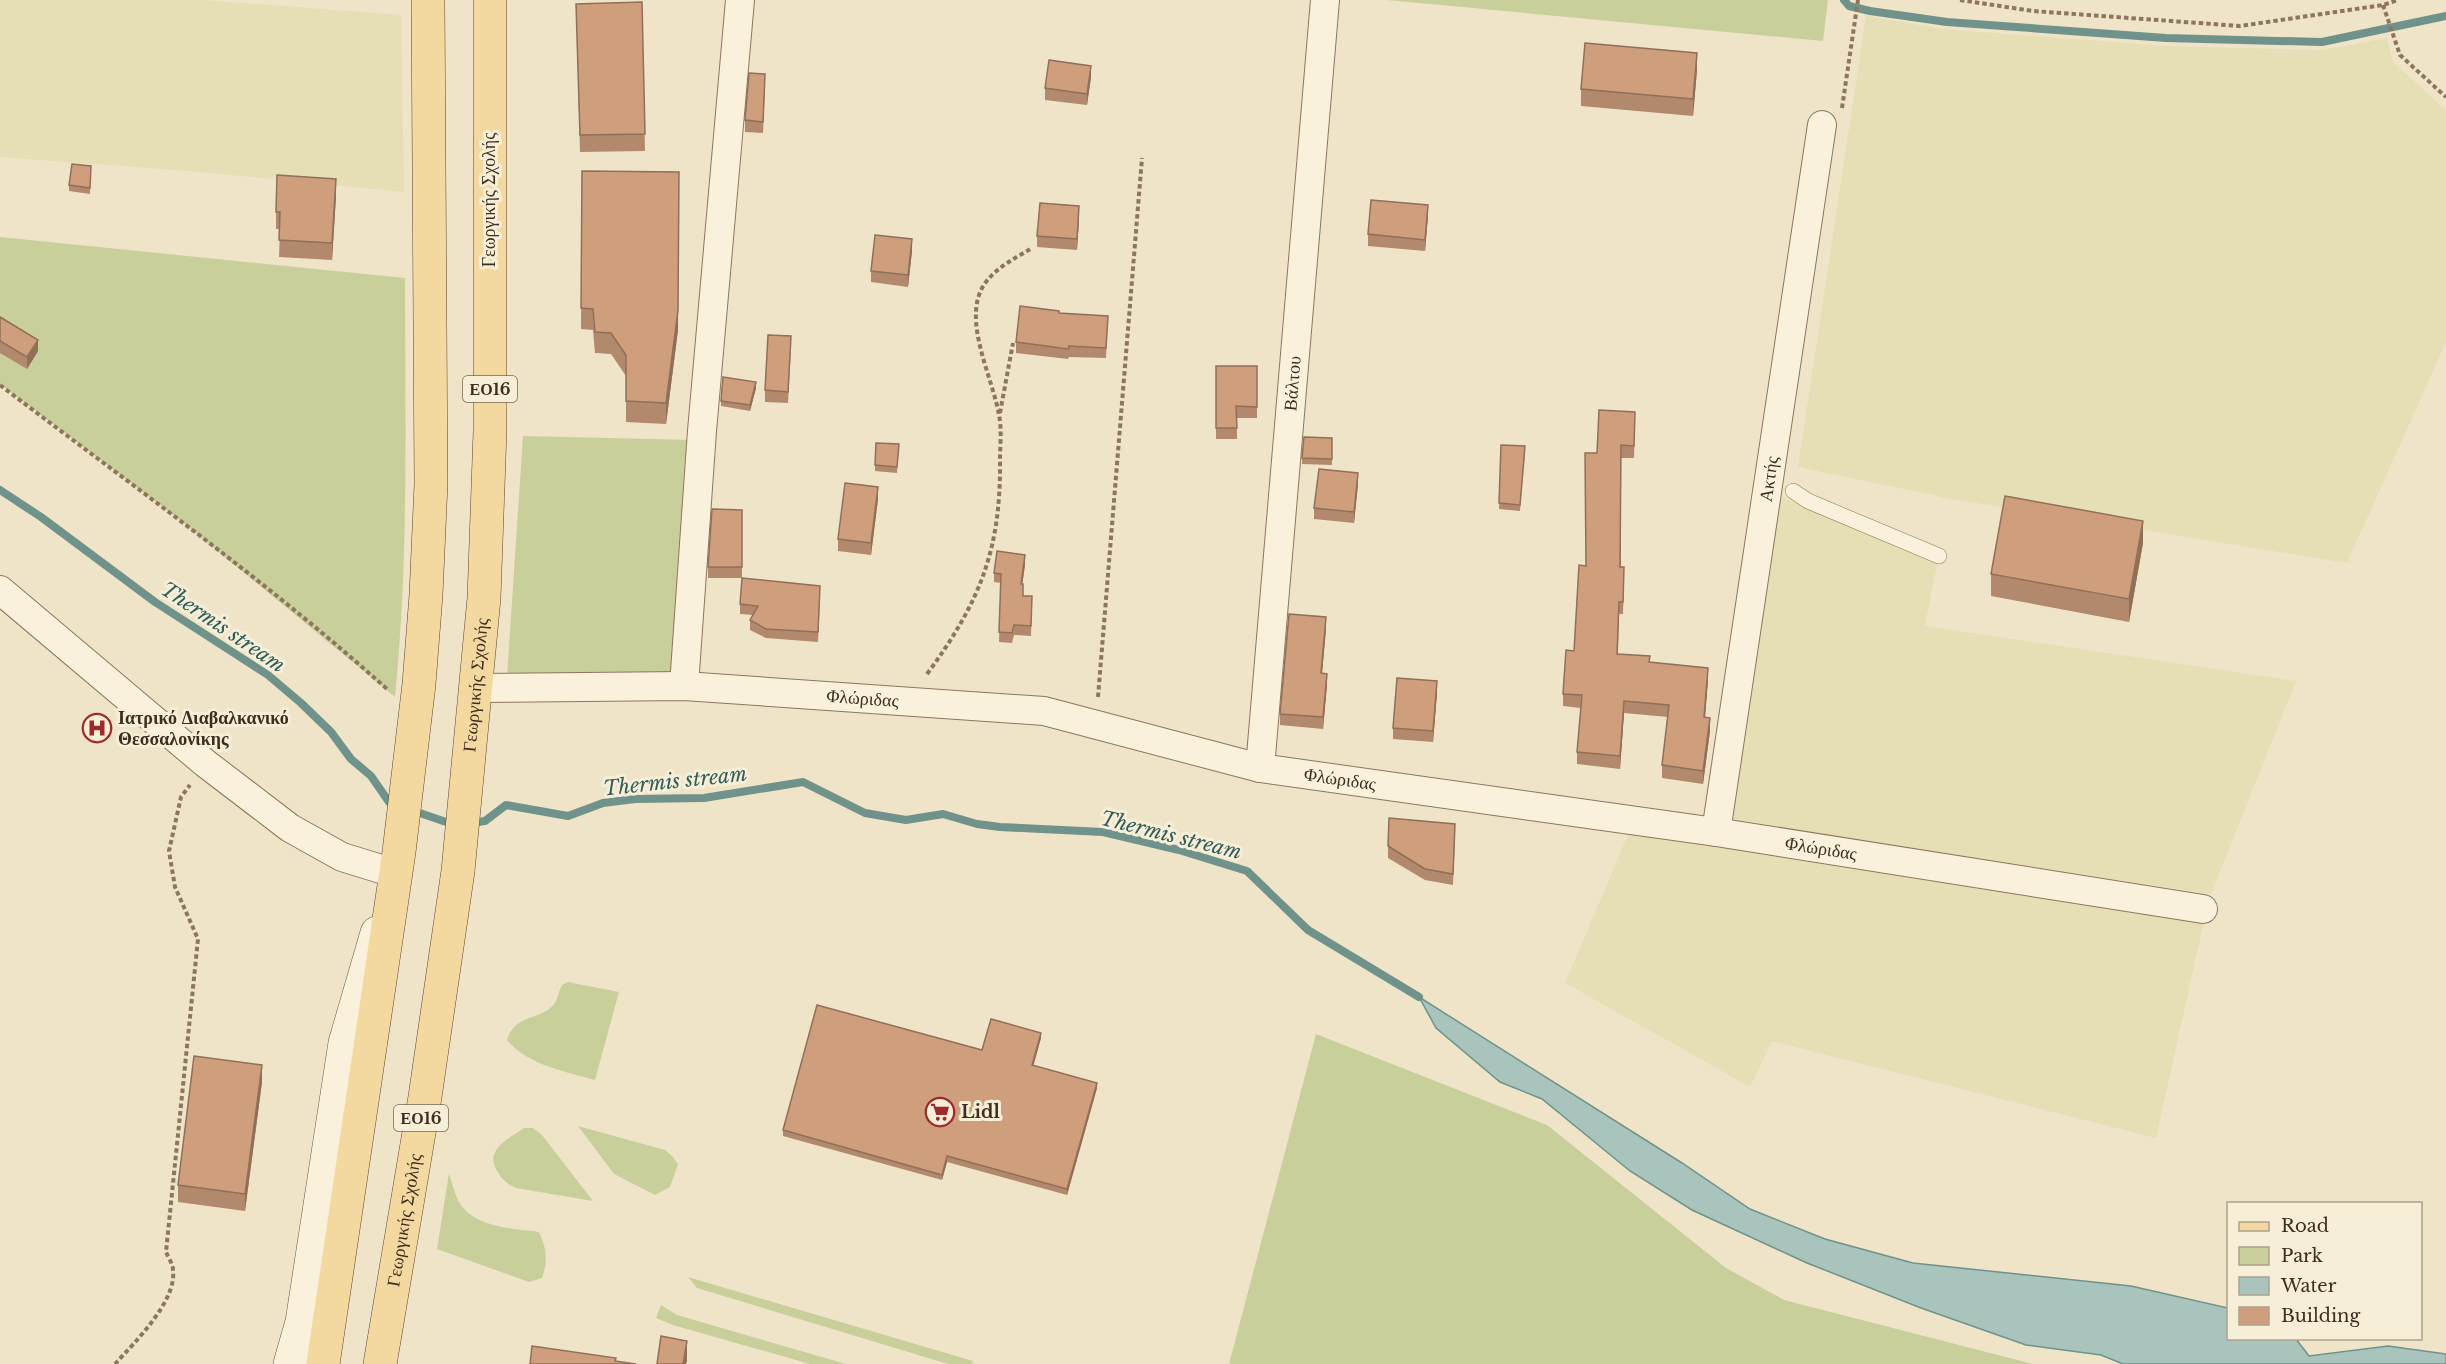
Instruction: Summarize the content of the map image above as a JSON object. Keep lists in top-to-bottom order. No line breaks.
{"streets":{"main road":["Γεωργικής Σχολής","ΕΟ16"],"street":["Βάλτου","Ακτής","Φλώριδας"]},"crossings":[["Γεωργικής Σχολής","Φλώριδας"],["Βάλτου","Φλώριδας"],["Ακτής","Φλώριδας"]],"water":["Thermis stream"],"places":{"hospital":["Ιατρικό Διαβαλκανικό Θεσσαλονίκης"],"supermarket":["Lidl"]},"legend":["Road","Park","Water","Building"]}
